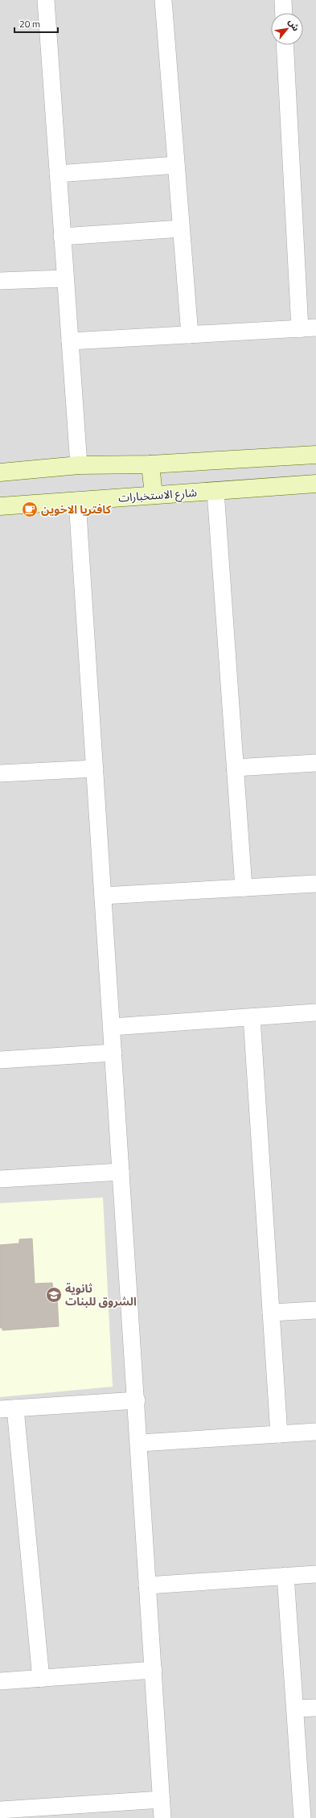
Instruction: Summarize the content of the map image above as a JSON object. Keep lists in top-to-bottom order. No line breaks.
{"streets":{"main road":["شارع الاستخبارات"]},"places":{"cafe":["كافتريا الاخوين"],"school or university":["ثانوية الشروق للبنات"]},"scale_bar":"20 m","north":"top right"}
